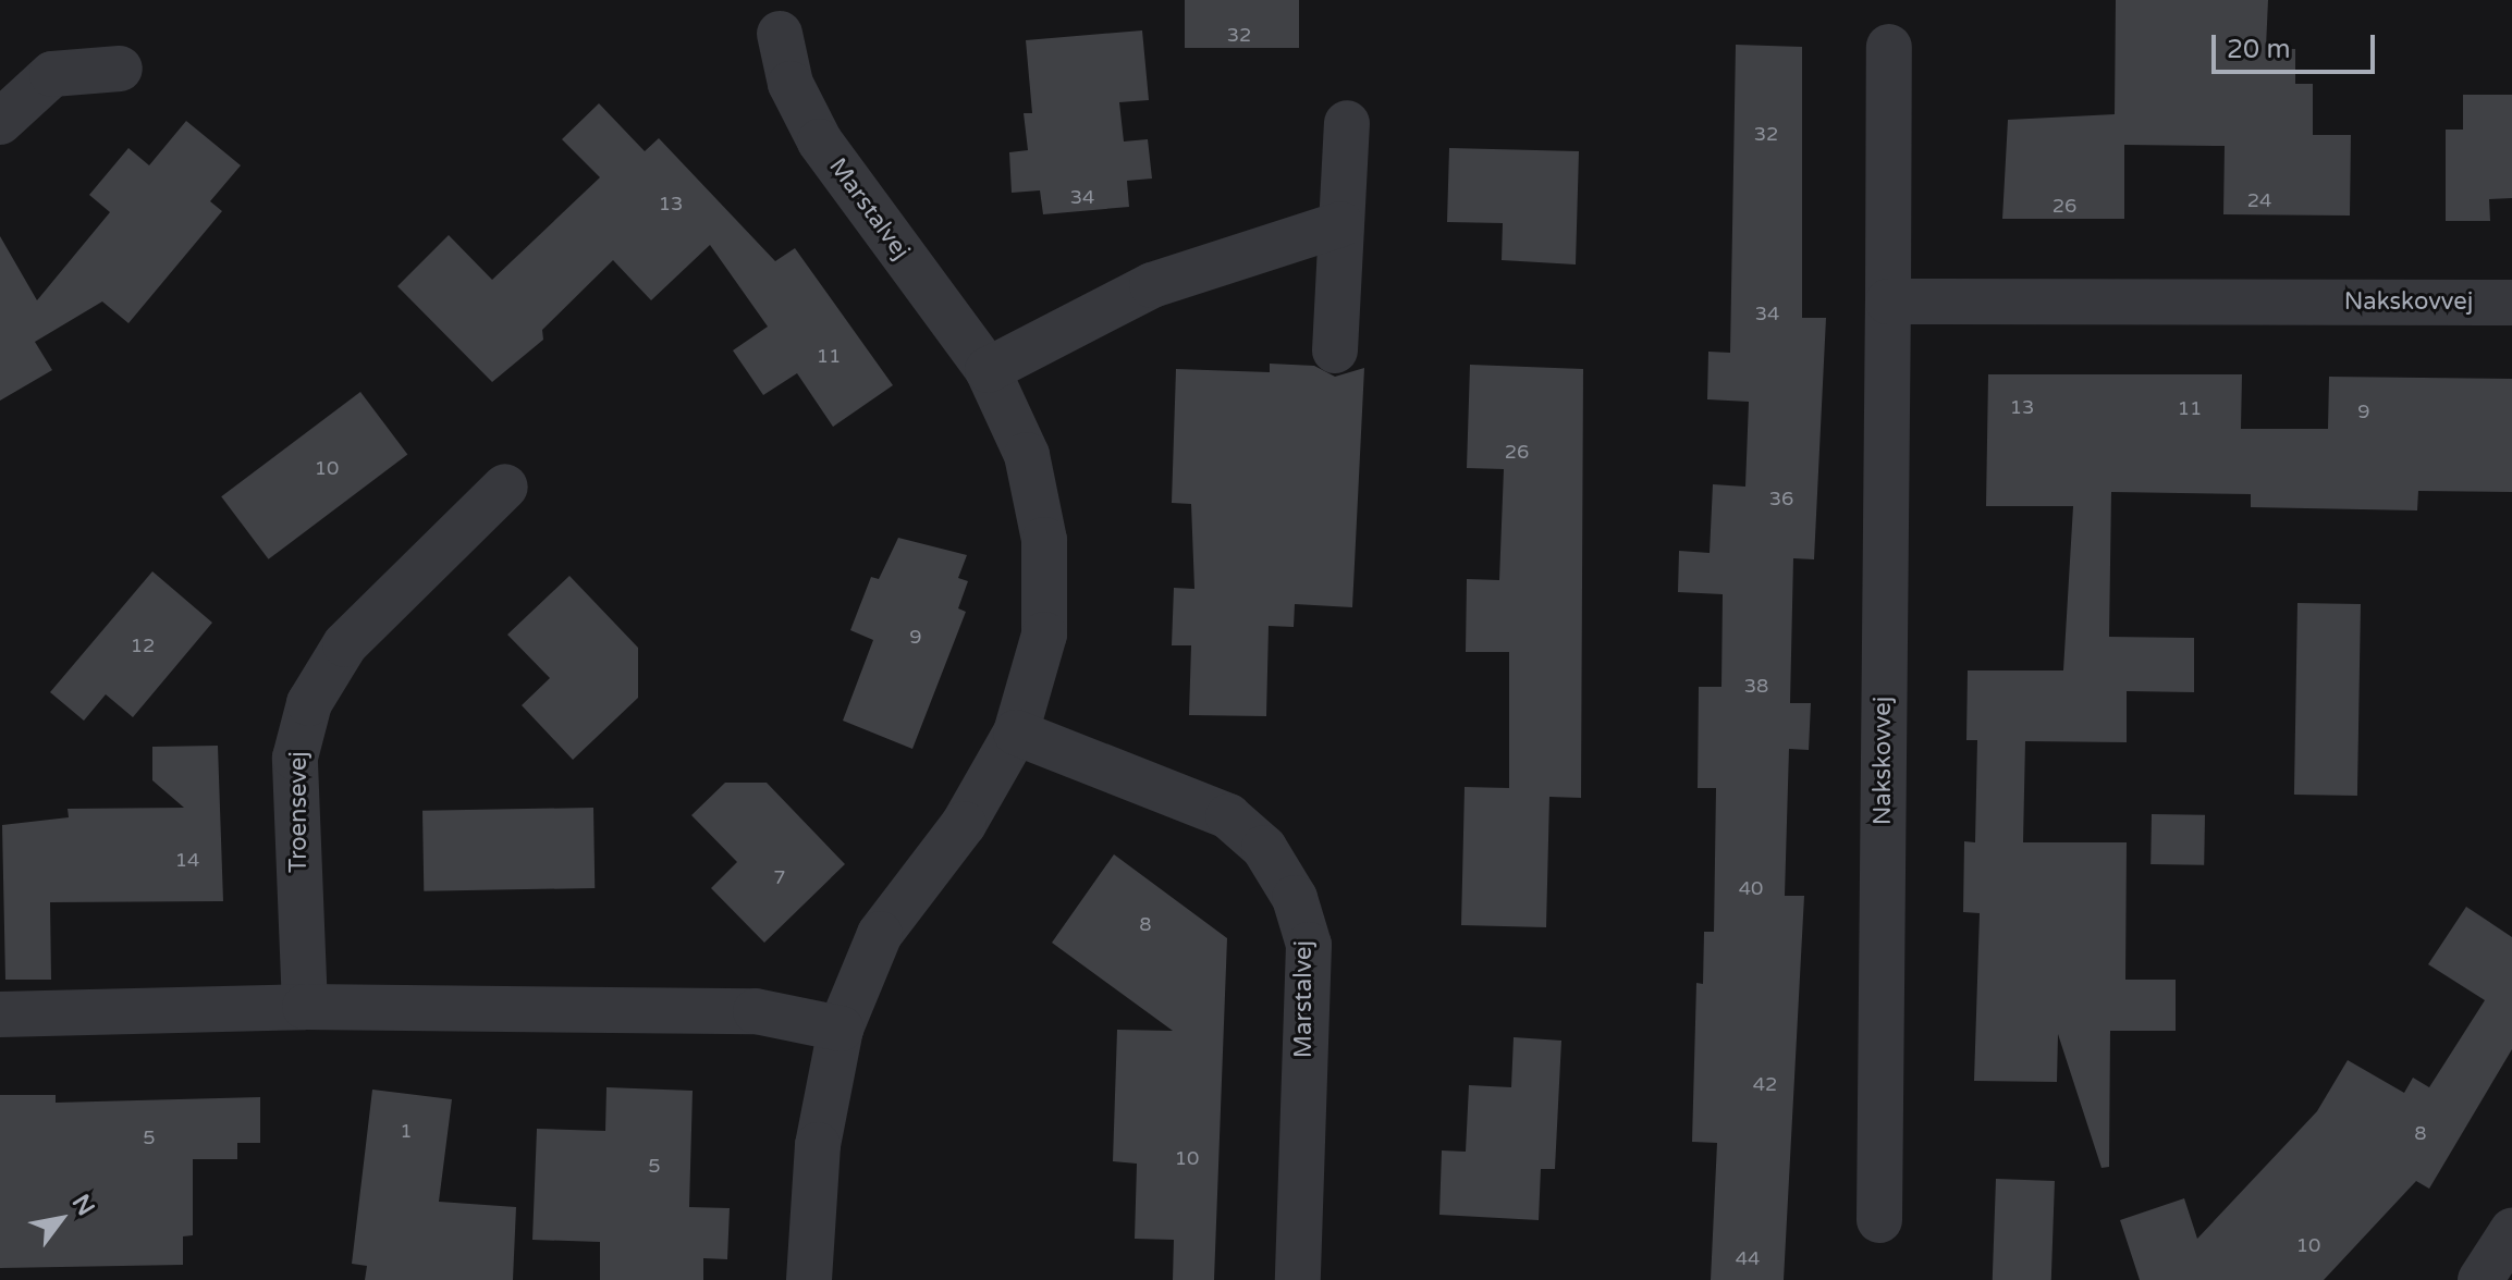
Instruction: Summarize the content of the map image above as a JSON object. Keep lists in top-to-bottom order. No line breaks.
{"streets":{"street":["Marstalvej","Nakskovvej","Troensevej"]},"house_numbers":["32","32","34","24","13","26","34","11","13","11","9","26","10","36","9","12","38","14","7","40","8","42","1","8","5","10","5","10","44"],"scale_bar":"20 m","north":"top right"}
